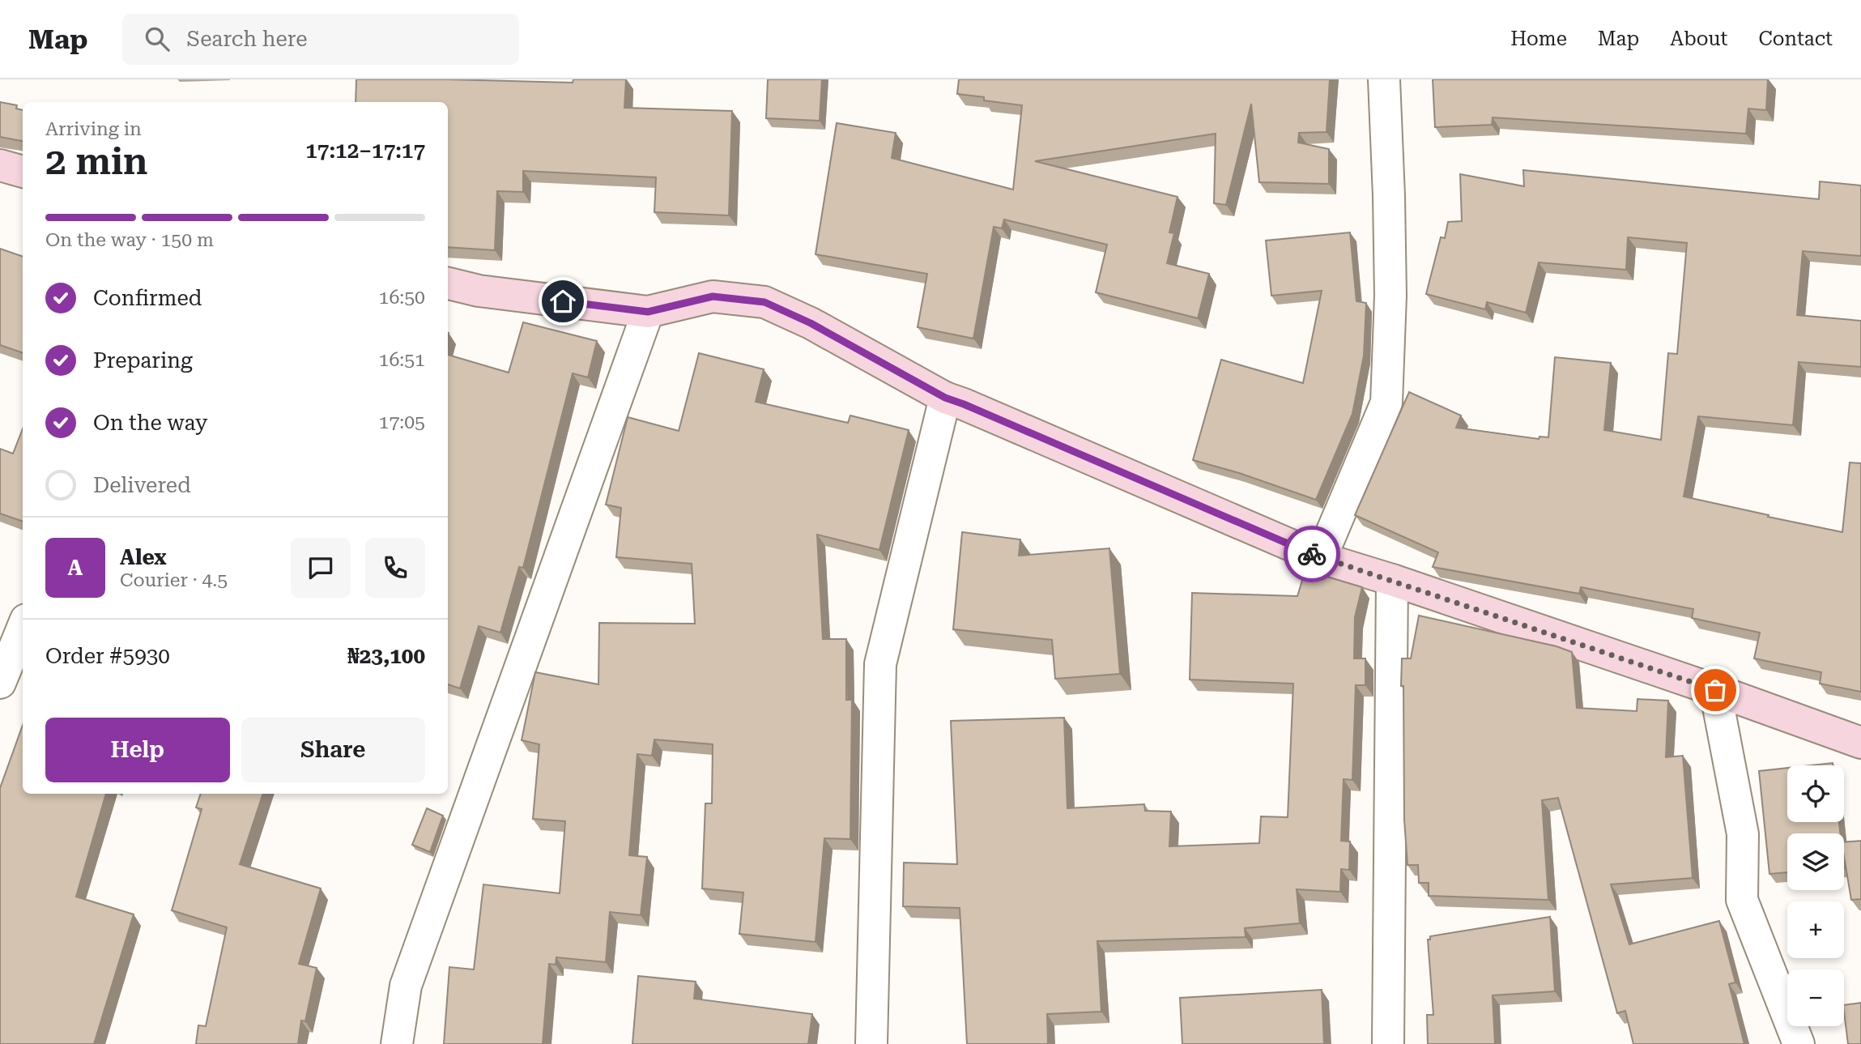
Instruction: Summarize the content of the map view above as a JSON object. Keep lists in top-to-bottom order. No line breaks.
{"page":{"header":"Map","search":"Search here","nav":["Home","Map","About","Contact"],"heading":["2 min","Arriving in","17:12–17:17"],"panel":["Alex","Courier · 4.5","Order #5930","₦23,100"],"bar":"On the way · 150 m","list":[["Confirmed","16:50"],["Preparing","16:51"],["On the way","17:05"],"Delivered"],"round":"A","buttons":["Help","Share"],"map_buttons":["+","−"]}}
